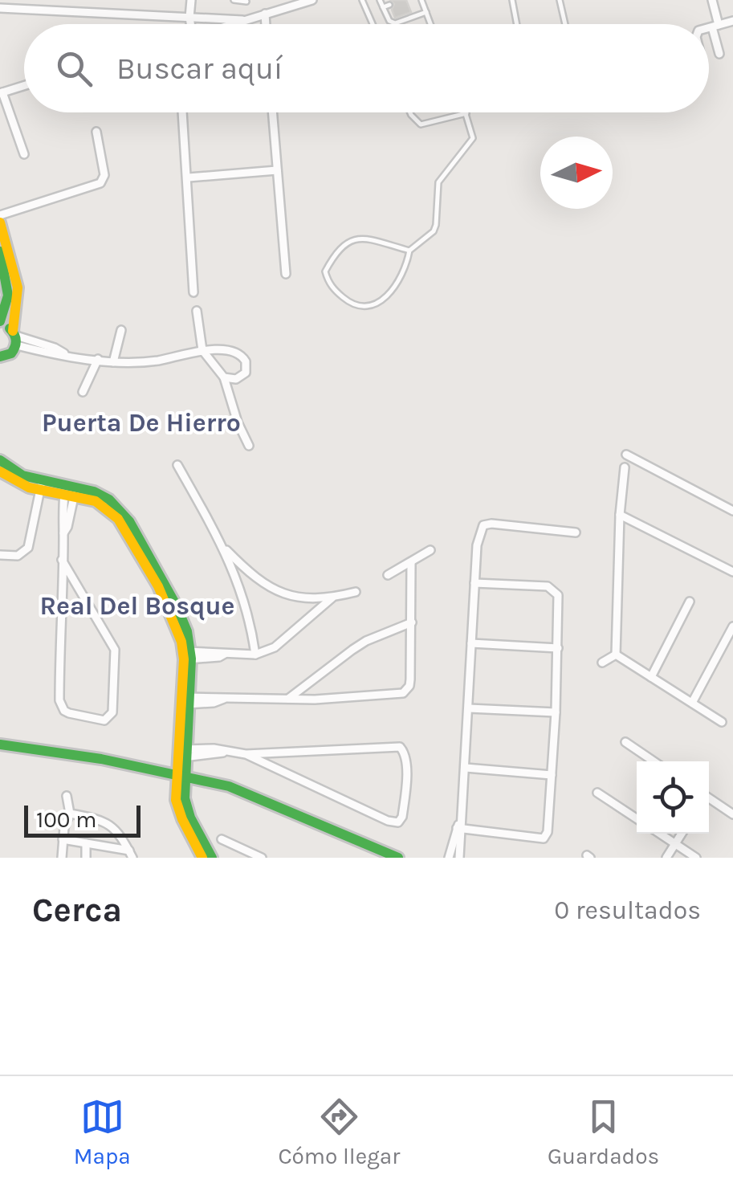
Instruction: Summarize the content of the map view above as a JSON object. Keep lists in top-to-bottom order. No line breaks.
{"districts":["Puerta De Hierro","Real Del Bosque"],"scale_bar":"100 m","north":"right","page":{"search":"Buscar aquí","scale":"100 m","heading":["Cerca","0 resultados"],"nav":["Mapa","Cómo llegar","Guardados"]}}
